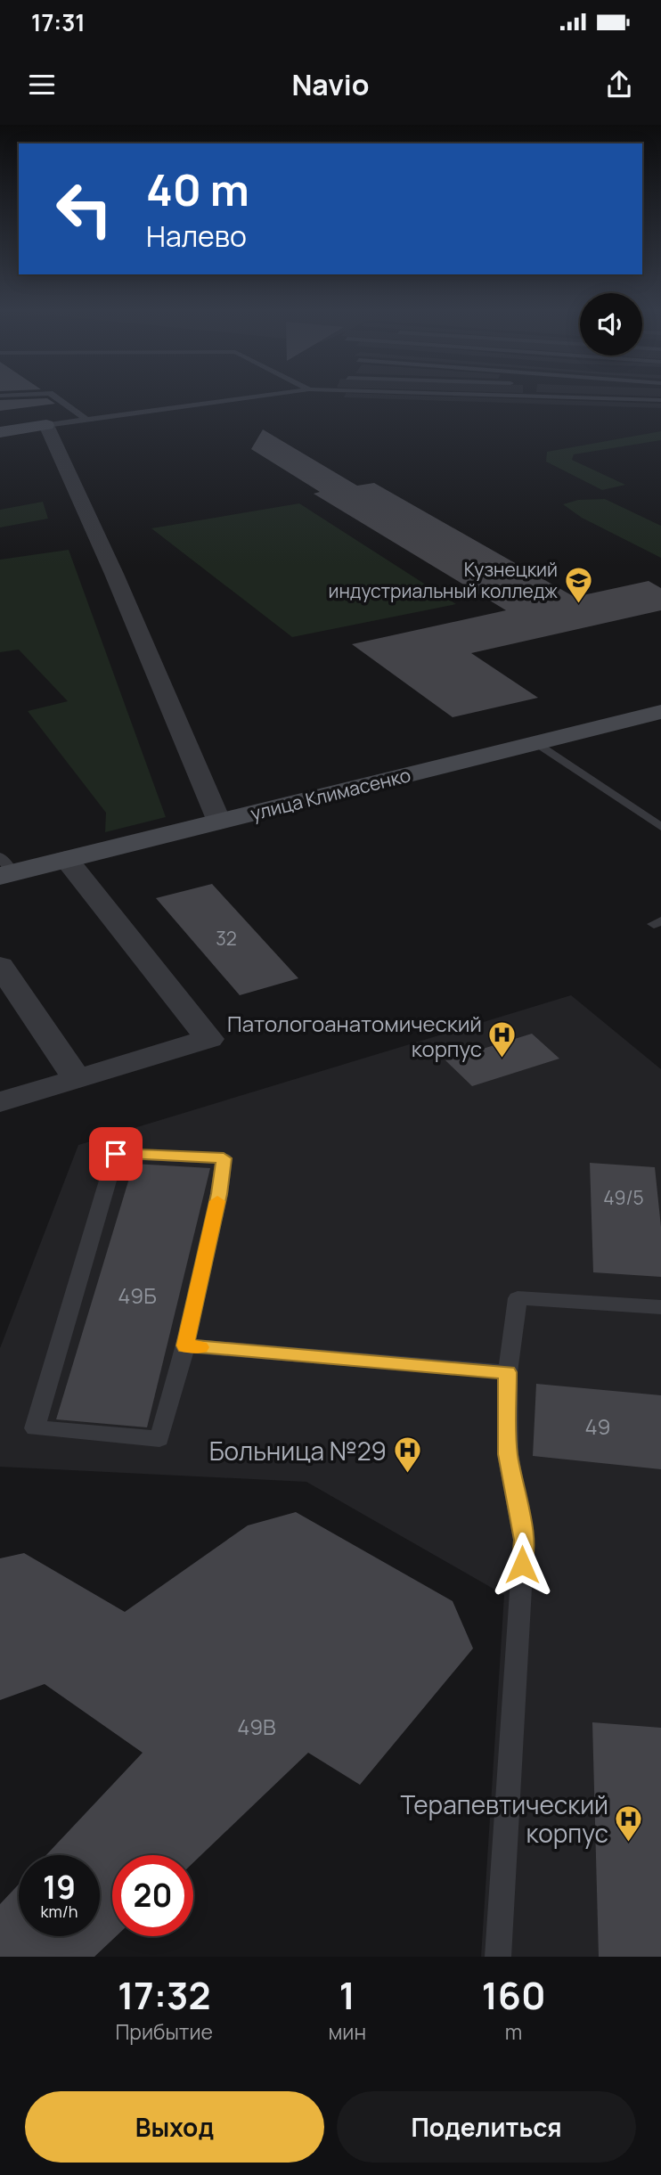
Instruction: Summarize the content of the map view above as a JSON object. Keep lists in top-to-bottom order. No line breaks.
{"streets":{"street":["улица Климасенко"]},"places":{"school or university":["Кузнецкий индустриальный колледж"],"hospital":["Патологоанатомический корпус","Больница №29","Терапевтический корпус"]},"house_numbers":["32","49/5","49Б","49","49В"],"page":{"status":"17:31","header":"Navio","turn":["40 m","Налево"],"speed":"19 km/h","limit":"20","eta":["17:32","Прибытие","1","мин","160","m"],"buttons":["Выход","Поделиться"]}}
